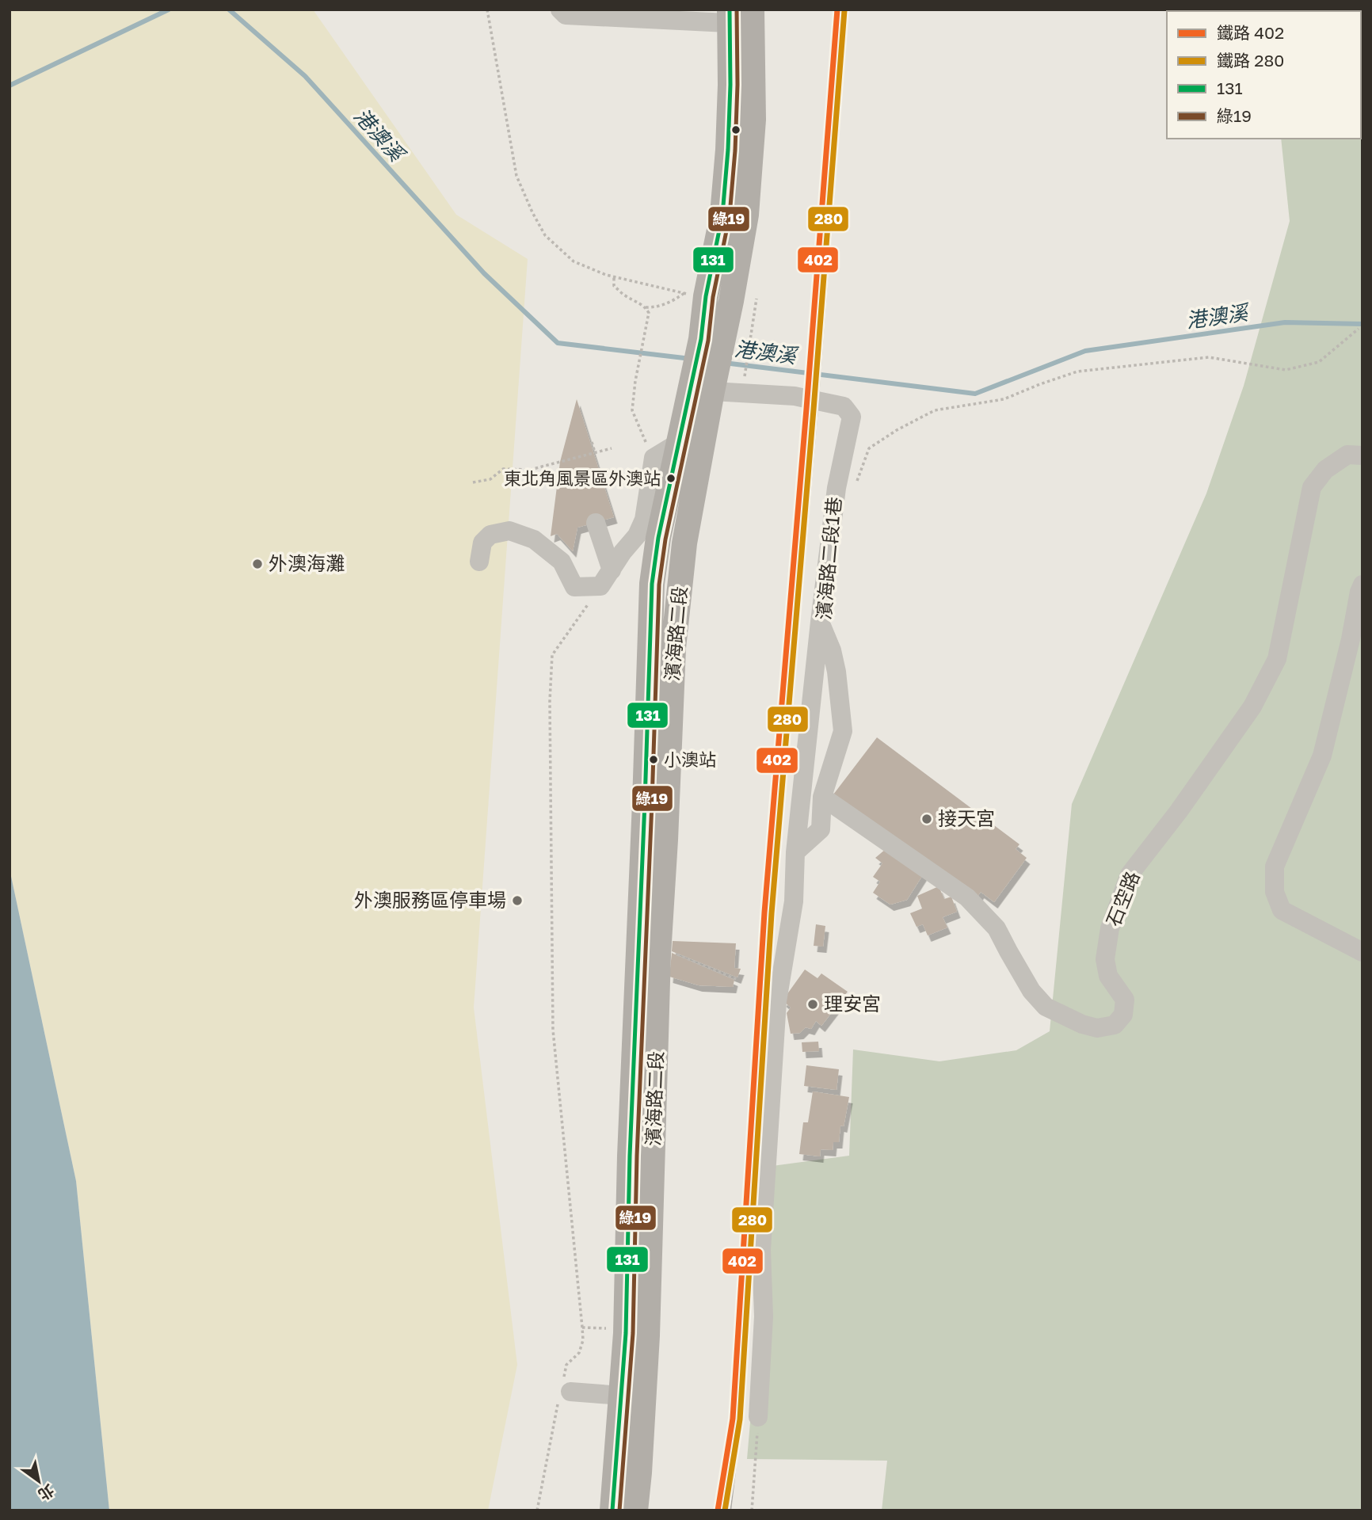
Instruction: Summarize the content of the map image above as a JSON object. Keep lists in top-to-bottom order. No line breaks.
{"streets":{"main road":["濱海路二段"],"street":["濱海路二段1巷","石空路"]},"crossings":[["濱海路二段1巷","濱海路二段"],["濱海路二段1巷","石空路"]],"water":["港澳溪"],"places":["東北角風景區外澳站","外澳海灘","小澳站","接天宮","外澳服務區停車場","理安宮"],"lines":["rail line 402","transit line 131","transit line 綠19","rail line 280"],"legend":["鐵路 402","鐵路 280","131","綠19"],"north":"bottom right"}
